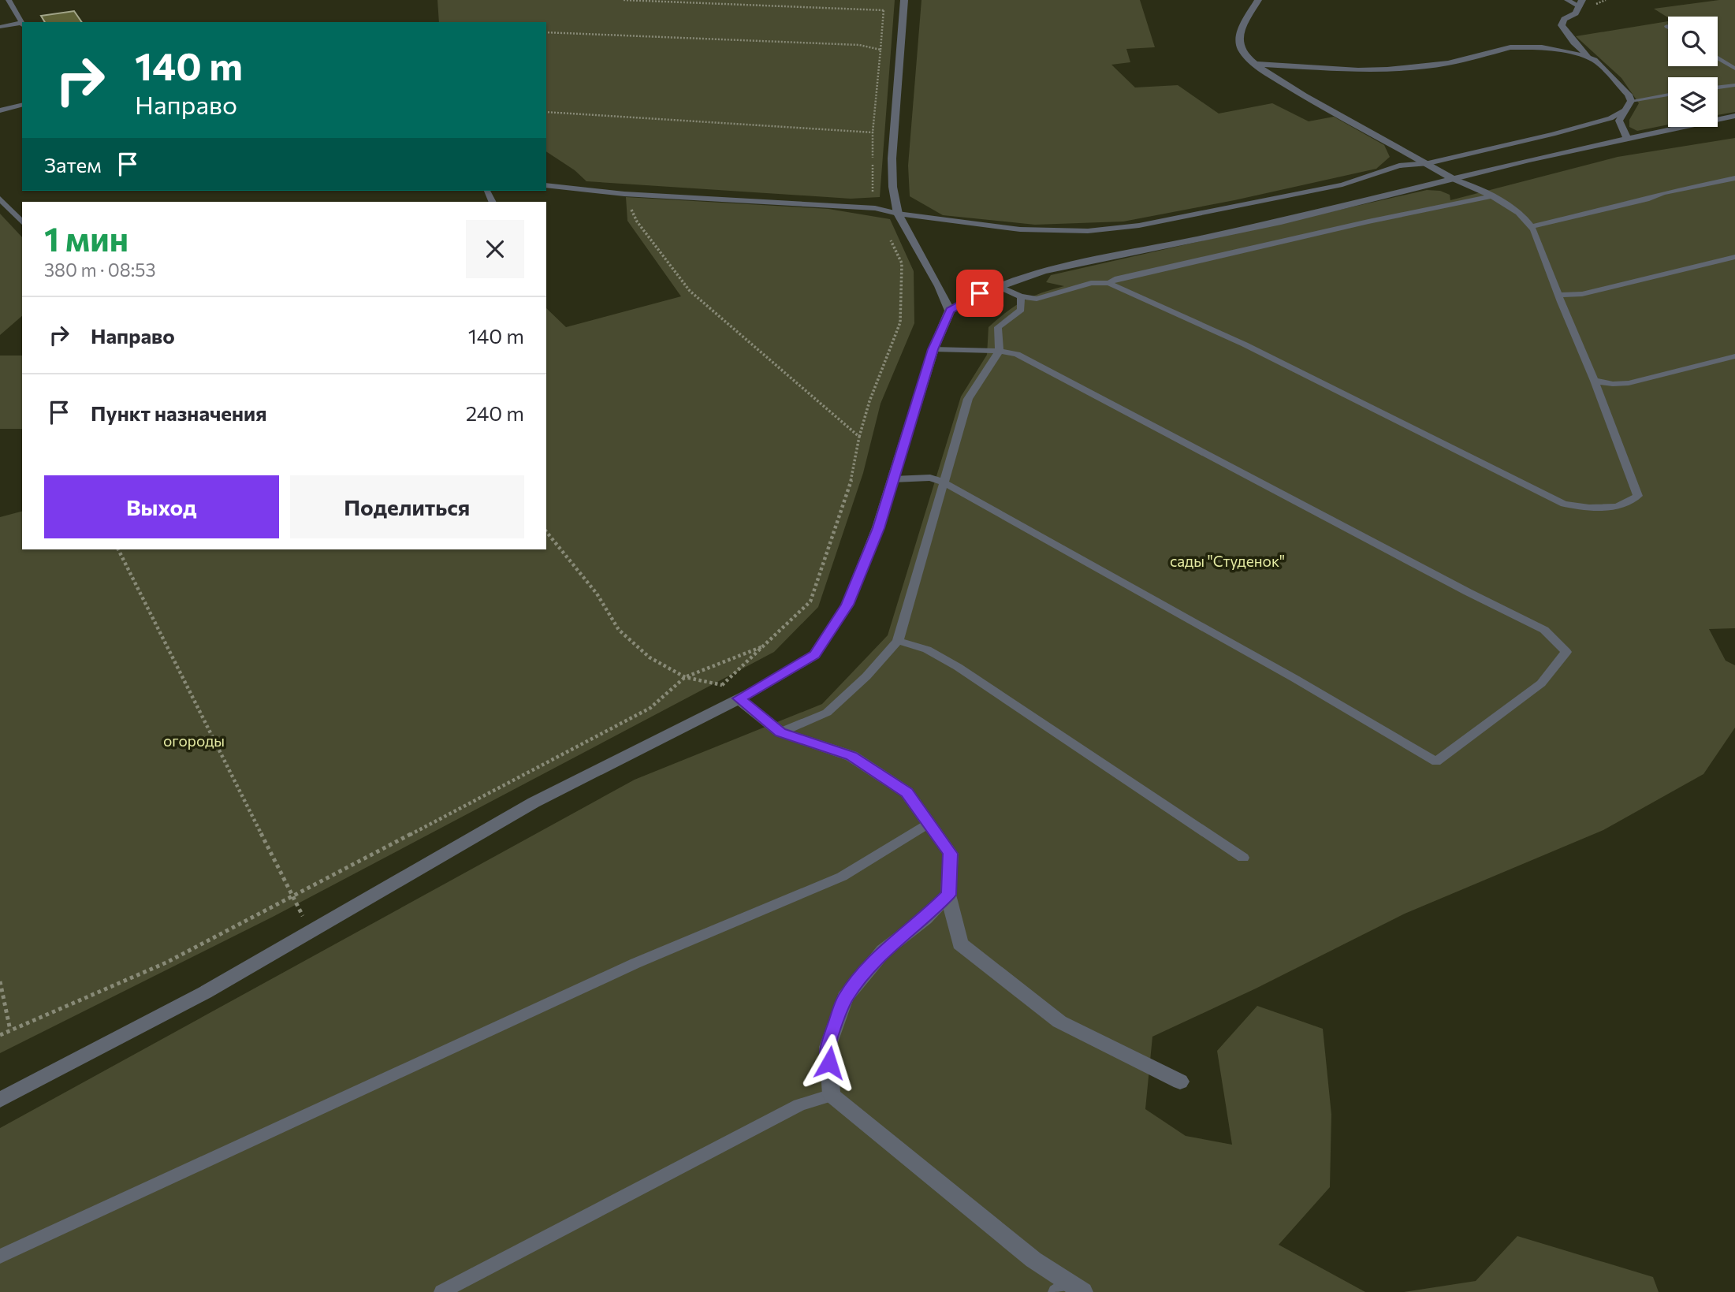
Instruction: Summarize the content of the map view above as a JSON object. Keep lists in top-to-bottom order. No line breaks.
{"parks":["сады \"Студенок\"","огороды"],"page":{"turn":["140 m","Направо"],"then":"Затем","heading":["1 мин","380 m · 08:53"],"list":[{"name":"Направо","value":"140 m"},{"name":"Пункт назначения","value":"240 m"}],"buttons":["Выход","Поделиться"]}}
